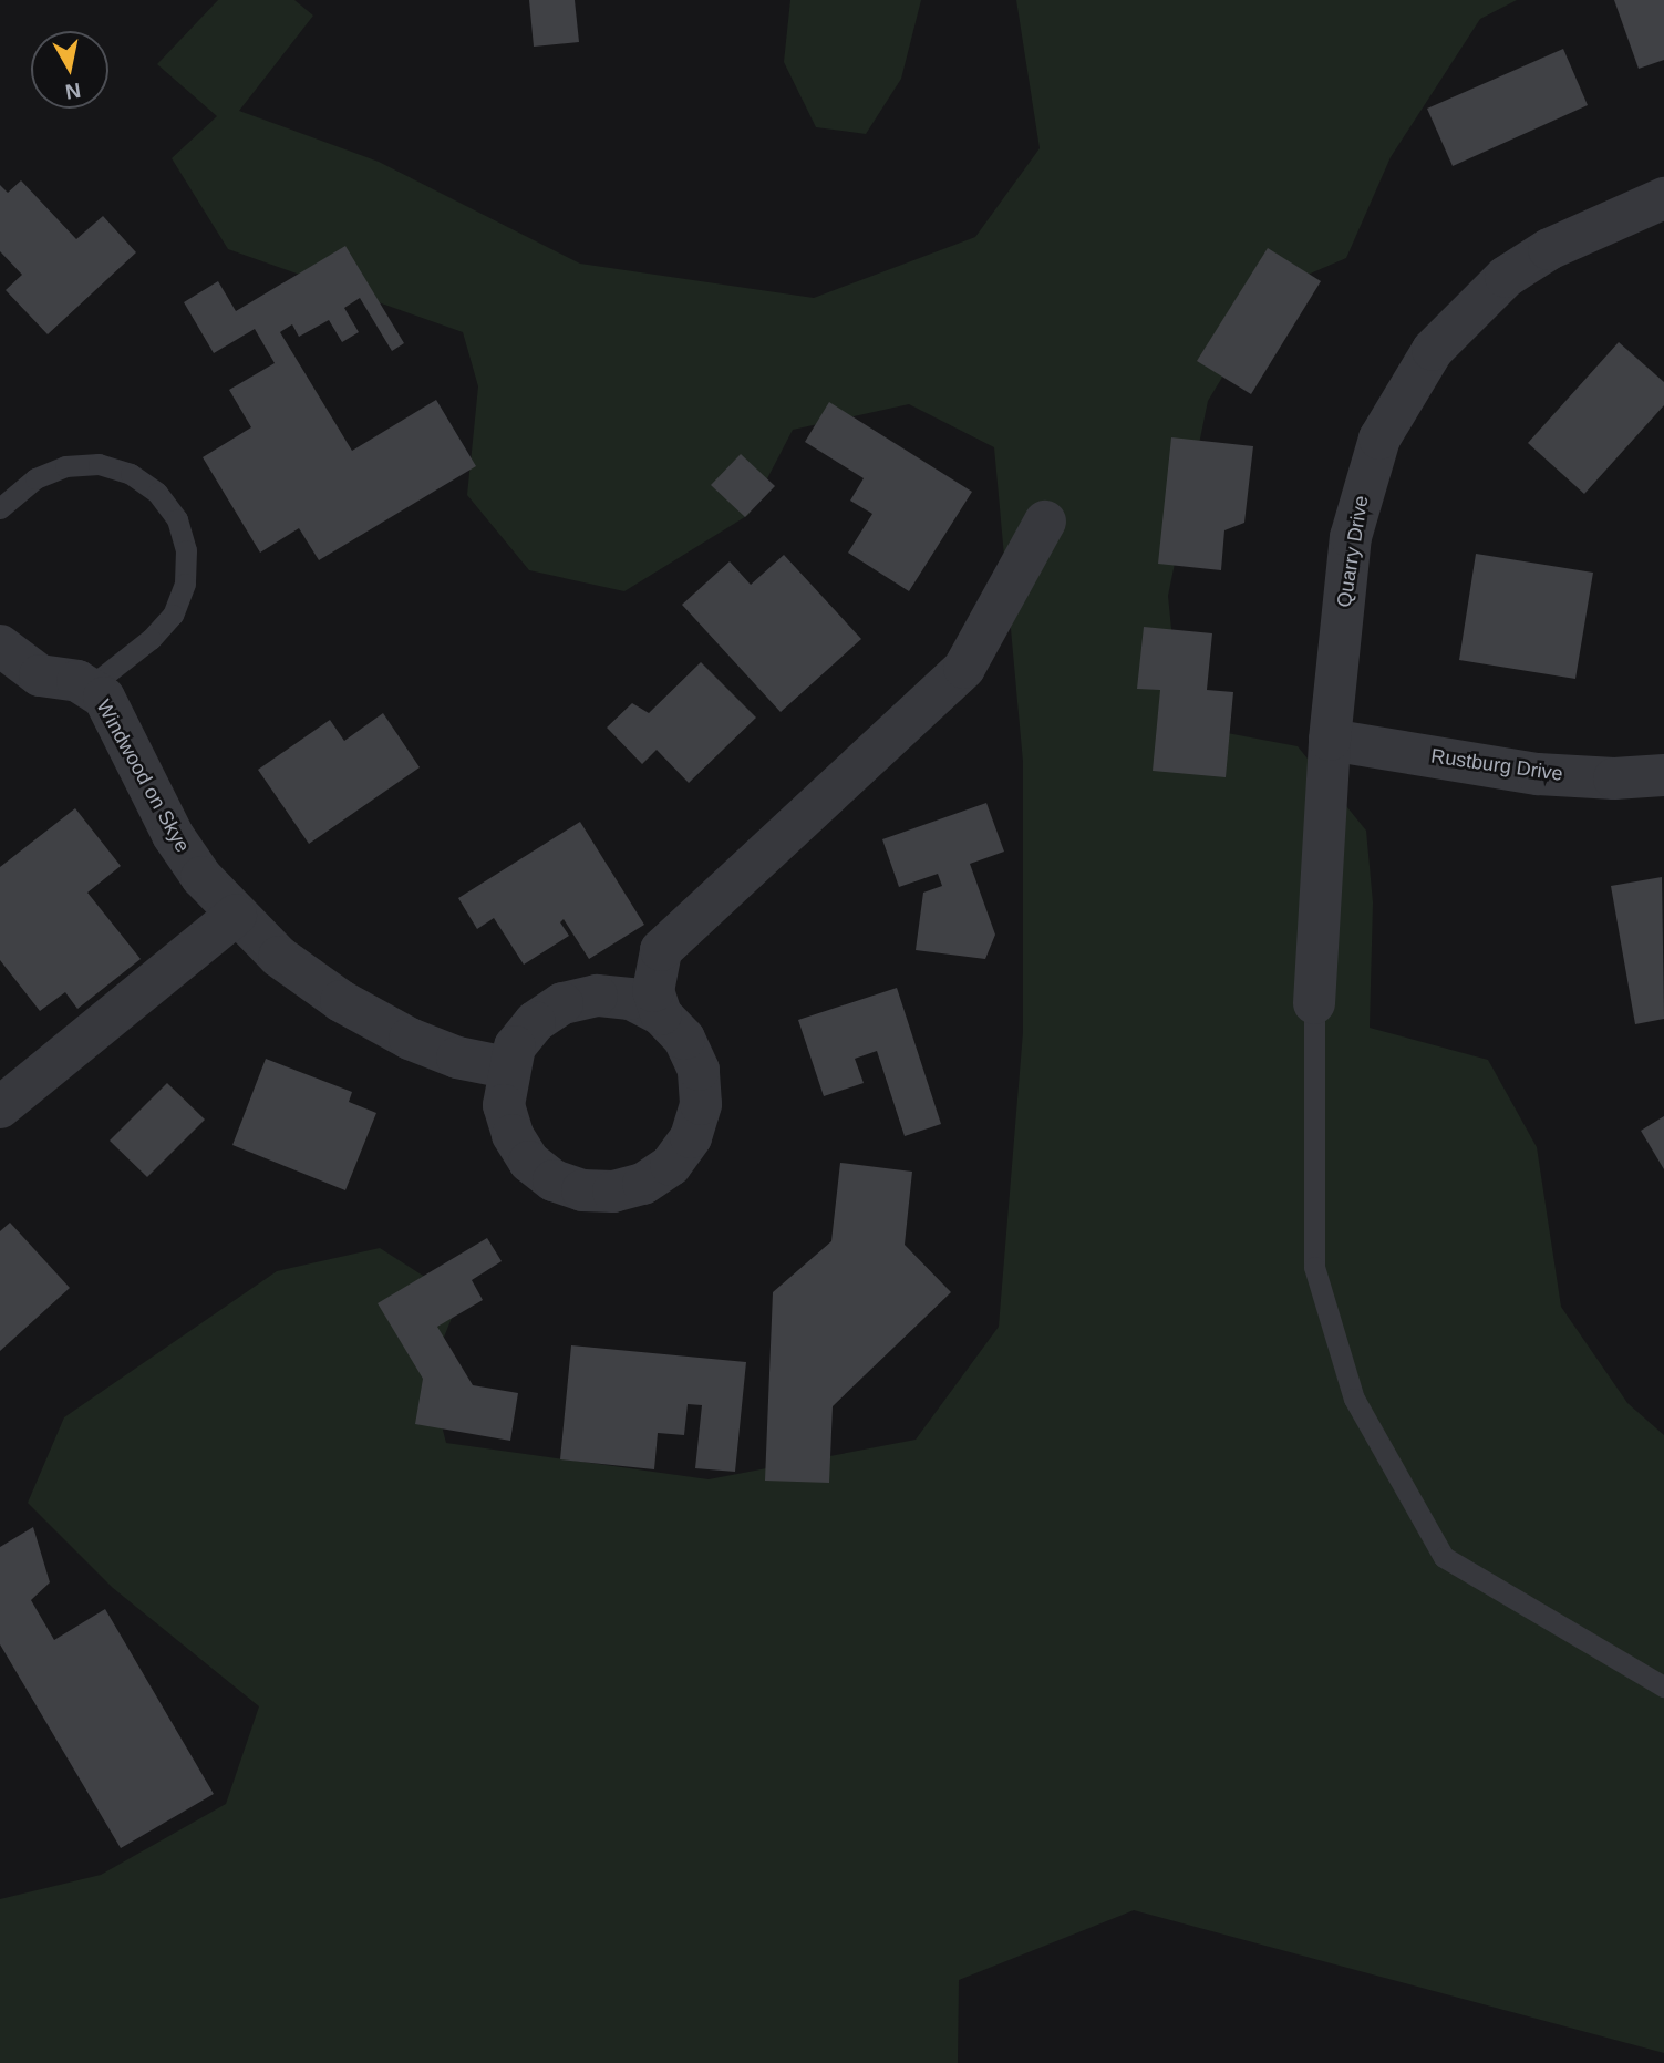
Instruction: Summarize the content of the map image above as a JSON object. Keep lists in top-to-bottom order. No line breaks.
{"streets":{"street":["Quarry Drive","Rustburg Drive","Windwood on Skye"]},"crossings":[["Quarry Drive","Rustburg Drive"]],"north":"bottom"}
